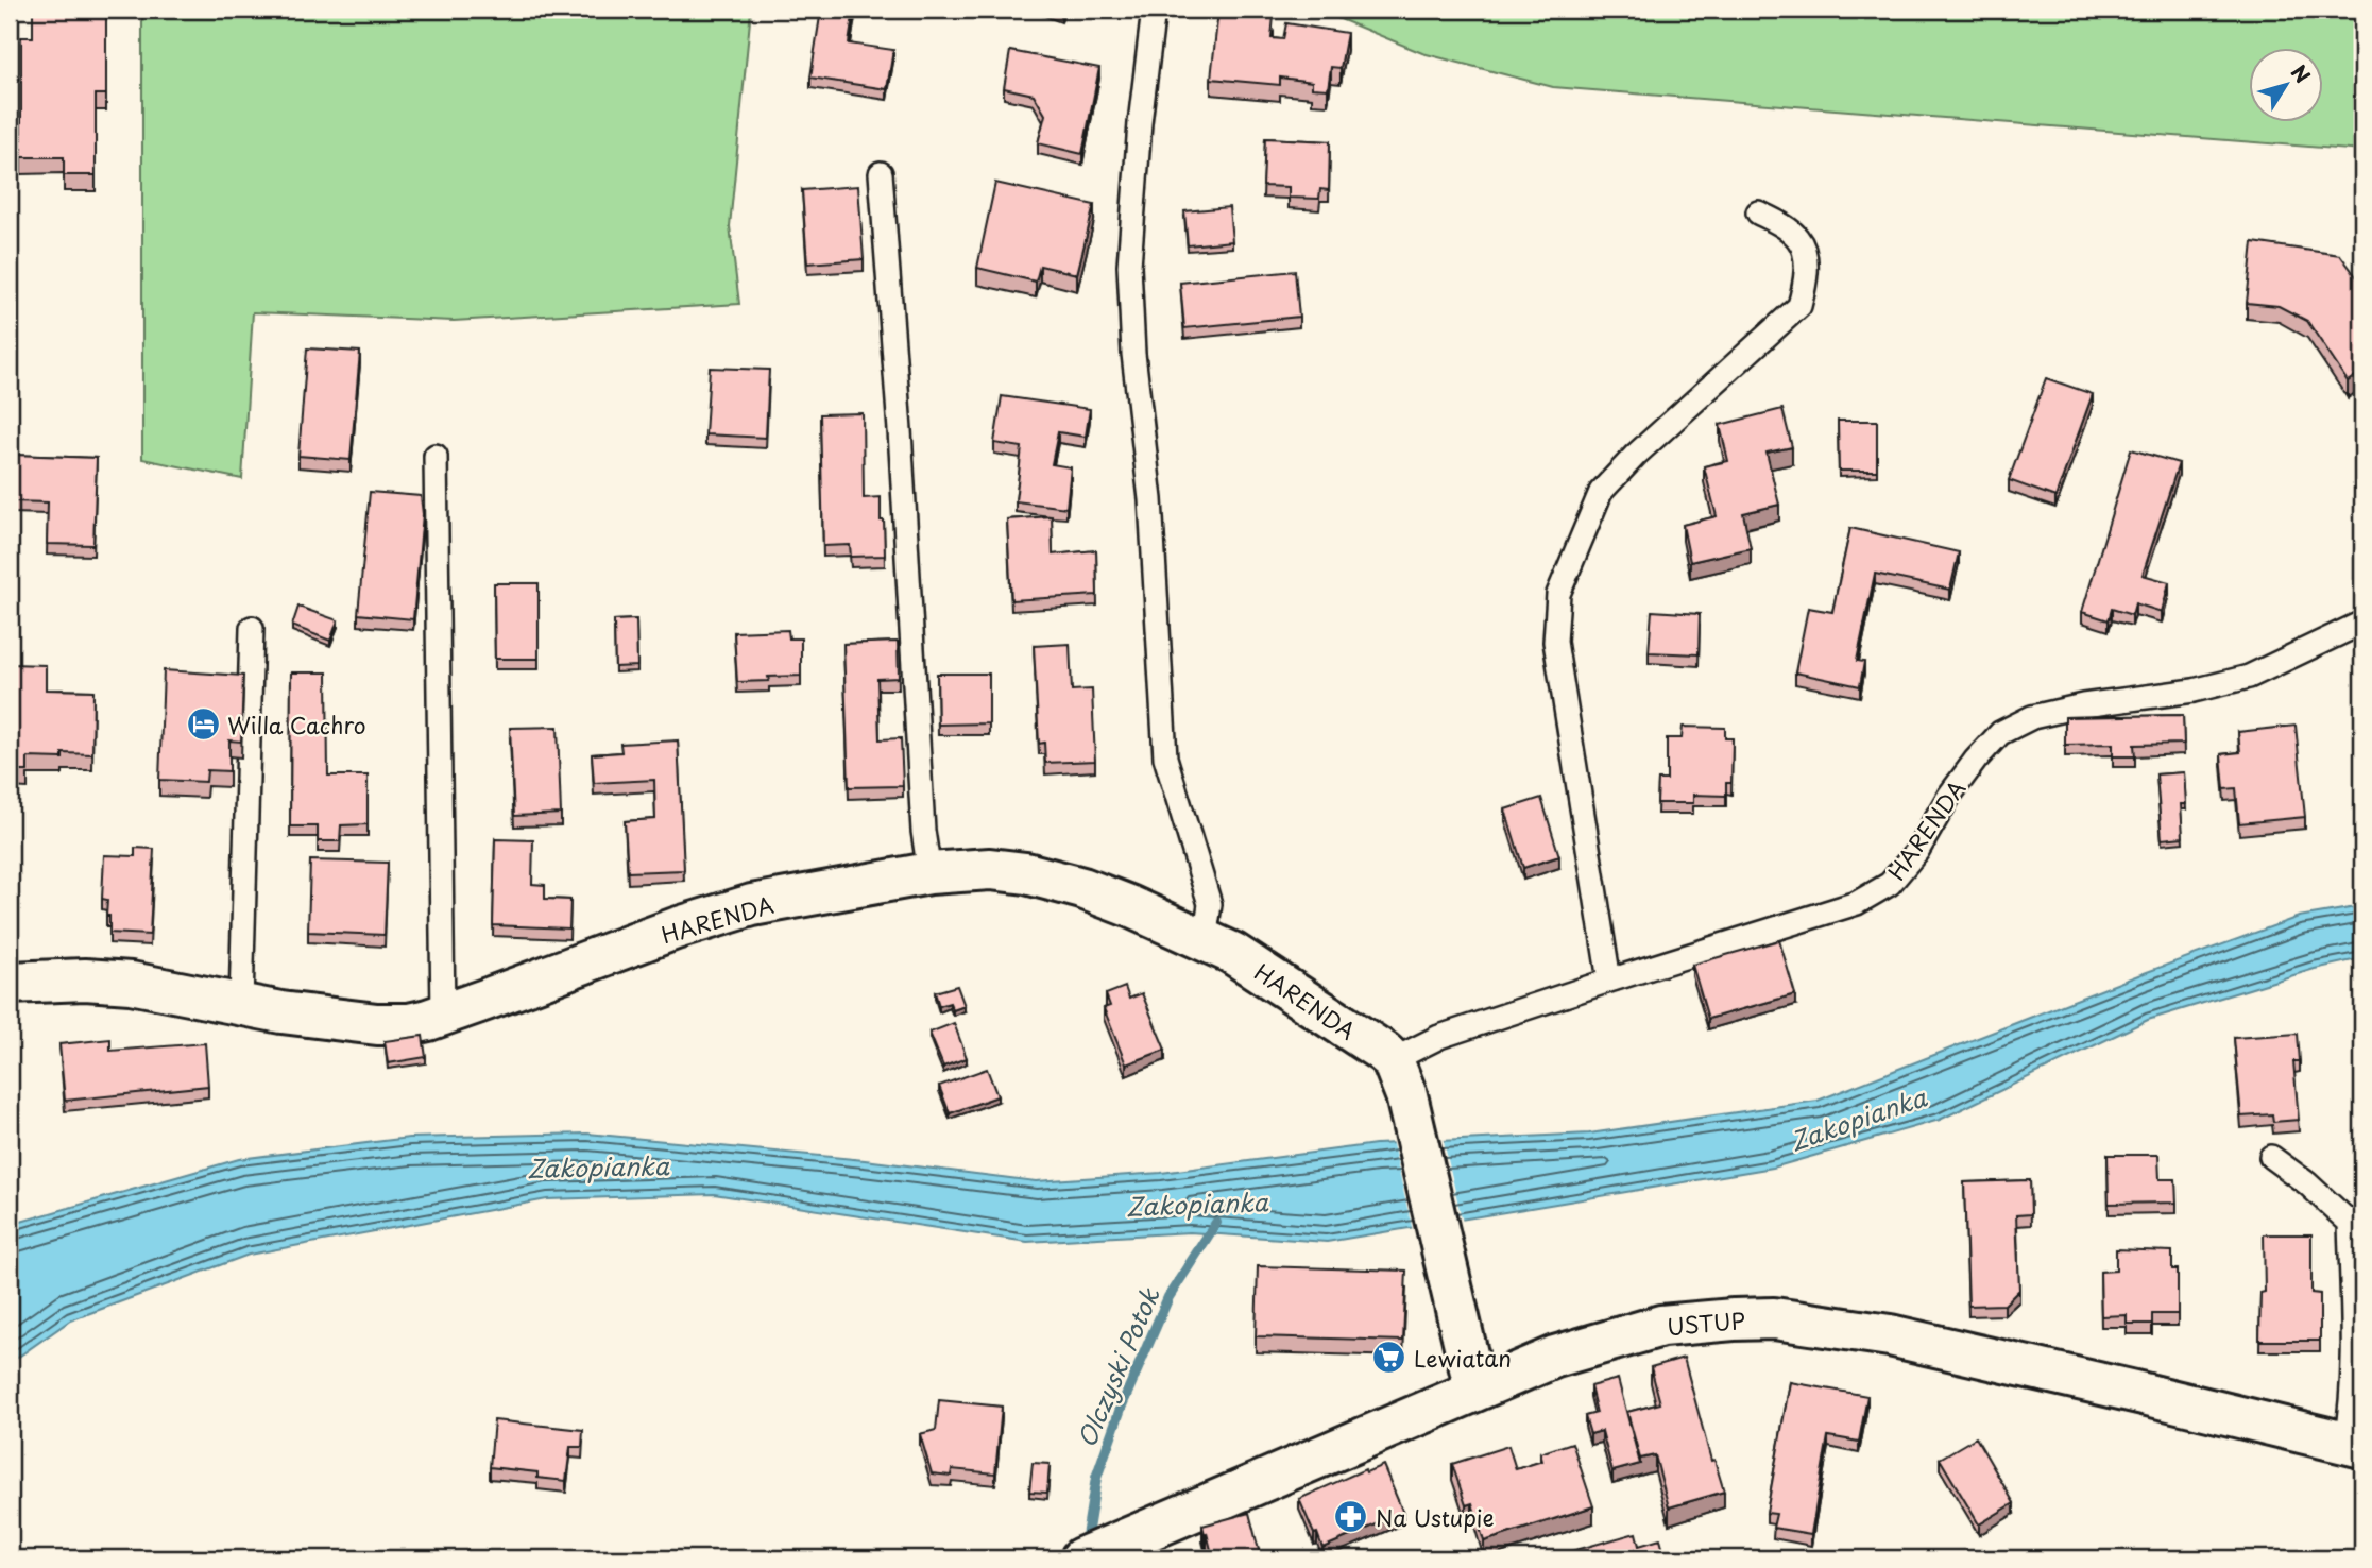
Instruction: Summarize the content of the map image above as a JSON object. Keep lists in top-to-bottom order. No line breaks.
{"streets":{"street":["HARENDA","USTUP"]},"water":["Zakopianka","Olczyski Potok"],"places":{"hotel":["Willa Cachro"],"supermarket":["Lewiatan"],"pharmacy":["Na Ustupie"]},"north":"top right"}
